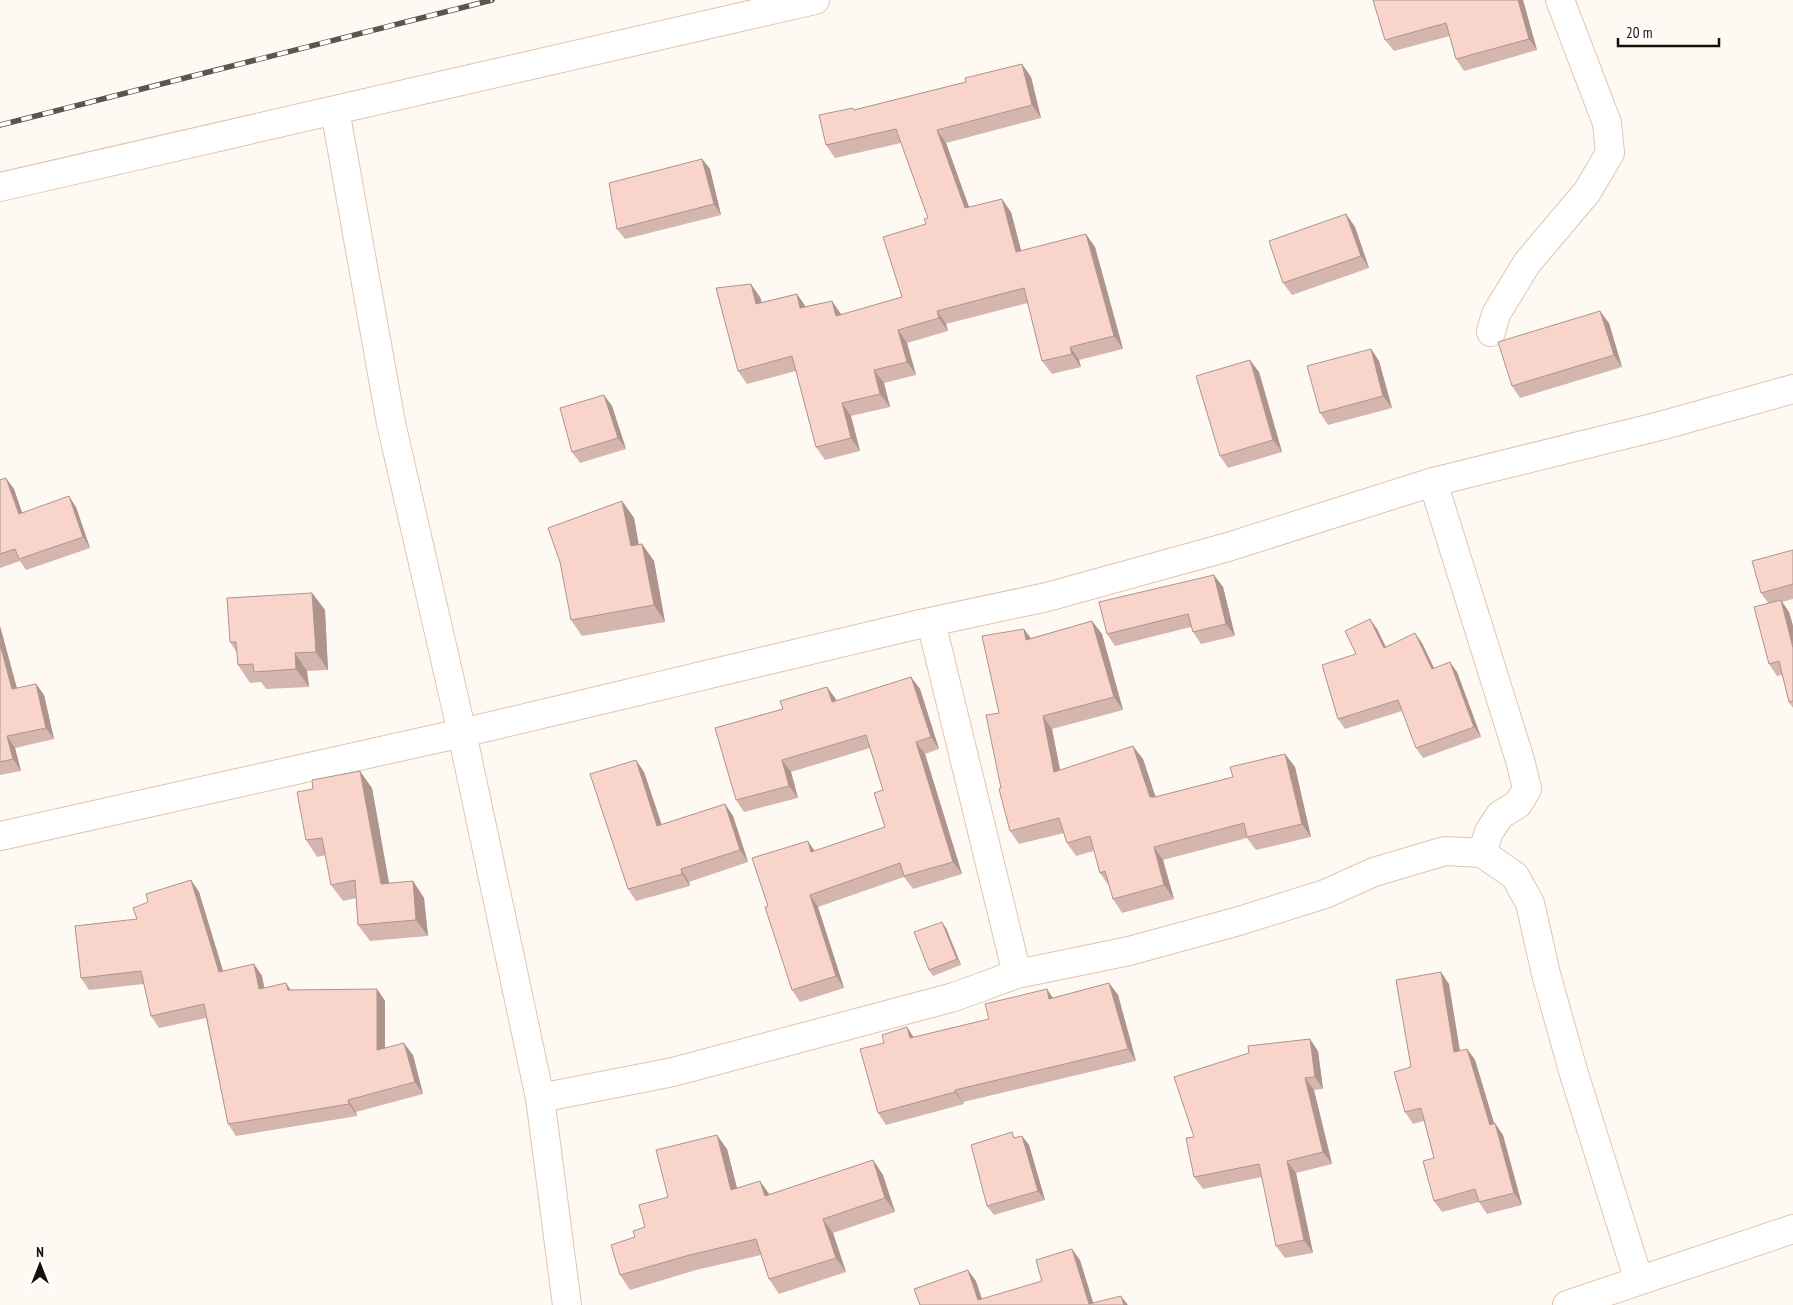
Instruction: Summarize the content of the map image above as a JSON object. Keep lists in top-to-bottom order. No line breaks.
{"scale_bar":"20 m","north":"top"}
